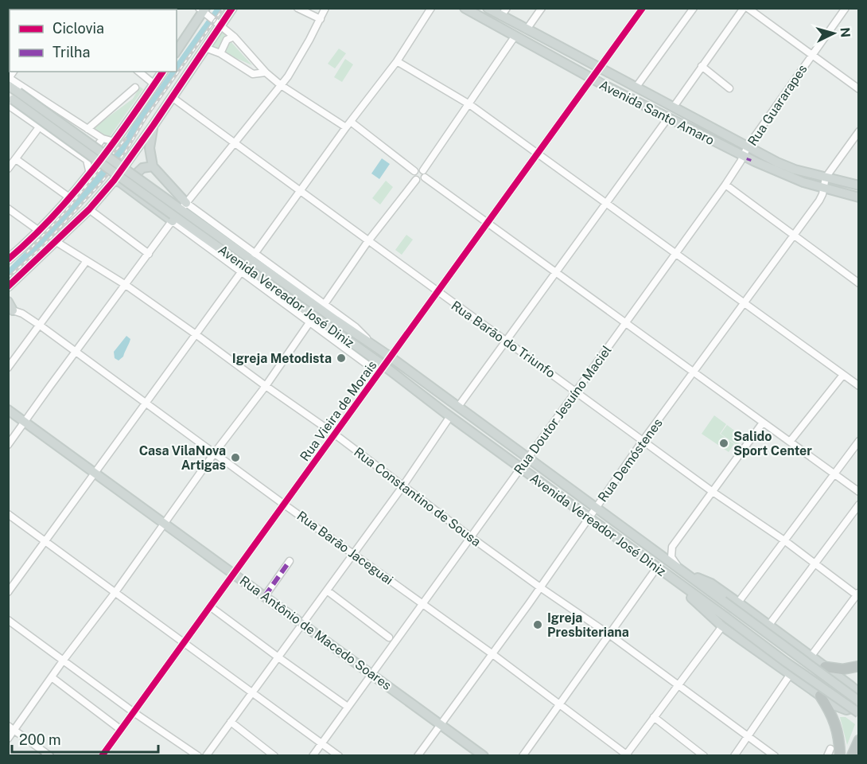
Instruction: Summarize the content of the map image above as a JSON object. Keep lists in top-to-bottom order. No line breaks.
{"streets":{"main road":["Avenida Santo Amaro","Avenida Vereador José Diniz","Rua Antônio de Macedo Soares"],"street":["Rua Guararapes","Rua Barão do Triunfo","Rua Doutor Jesuíno Maciel","Rua Vieira de Morais","Rua Demóstenes","Rua Constantino de Sousa","Rua Barão Jaceguai"]},"crossings":[["Rua Guararapes","Avenida Santo Amaro"],["Rua Guararapes","Rua Doutor Jesuíno Maciel"],["Avenida Santo Amaro","Rua Doutor Jesuíno Maciel"],["Avenida Santo Amaro","Rua Vieira de Morais"],["Avenida Santo Amaro","Rua Demóstenes"],["Avenida Vereador José Diniz","Rua Doutor Jesuíno Maciel"],["Avenida Vereador José Diniz","Rua Vieira de Morais"],["Avenida Vereador José Diniz","Rua Demóstenes"],["Rua Barão do Triunfo","Rua Doutor Jesuíno Maciel"],["Rua Barão do Triunfo","Rua Vieira de Morais"],["Rua Barão do Triunfo","Rua Demóstenes"],["Rua Doutor Jesuíno Maciel","Rua Constantino de Sousa"],["Rua Doutor Jesuíno Maciel","Rua Barão Jaceguai"],["Rua Doutor Jesuíno Maciel","Rua Antônio de Macedo Soares"],["Rua Vieira de Morais","Rua Constantino de Sousa"],["Rua Vieira de Morais","Rua Barão Jaceguai"],["Rua Vieira de Morais","Rua Antônio de Macedo Soares"],["Rua Demóstenes","Rua Constantino de Sousa"],["Rua Demóstenes","Rua Barão Jaceguai"],["Rua Demóstenes","Rua Antônio de Macedo Soares"]],"places":["Igreja Metodista","Salido Sport Center","Casa VilaNova Artigas","Igreja Presbiteriana"],"legend":["Ciclovia","Trilha"],"scale_bar":"200 m","north":"right"}
